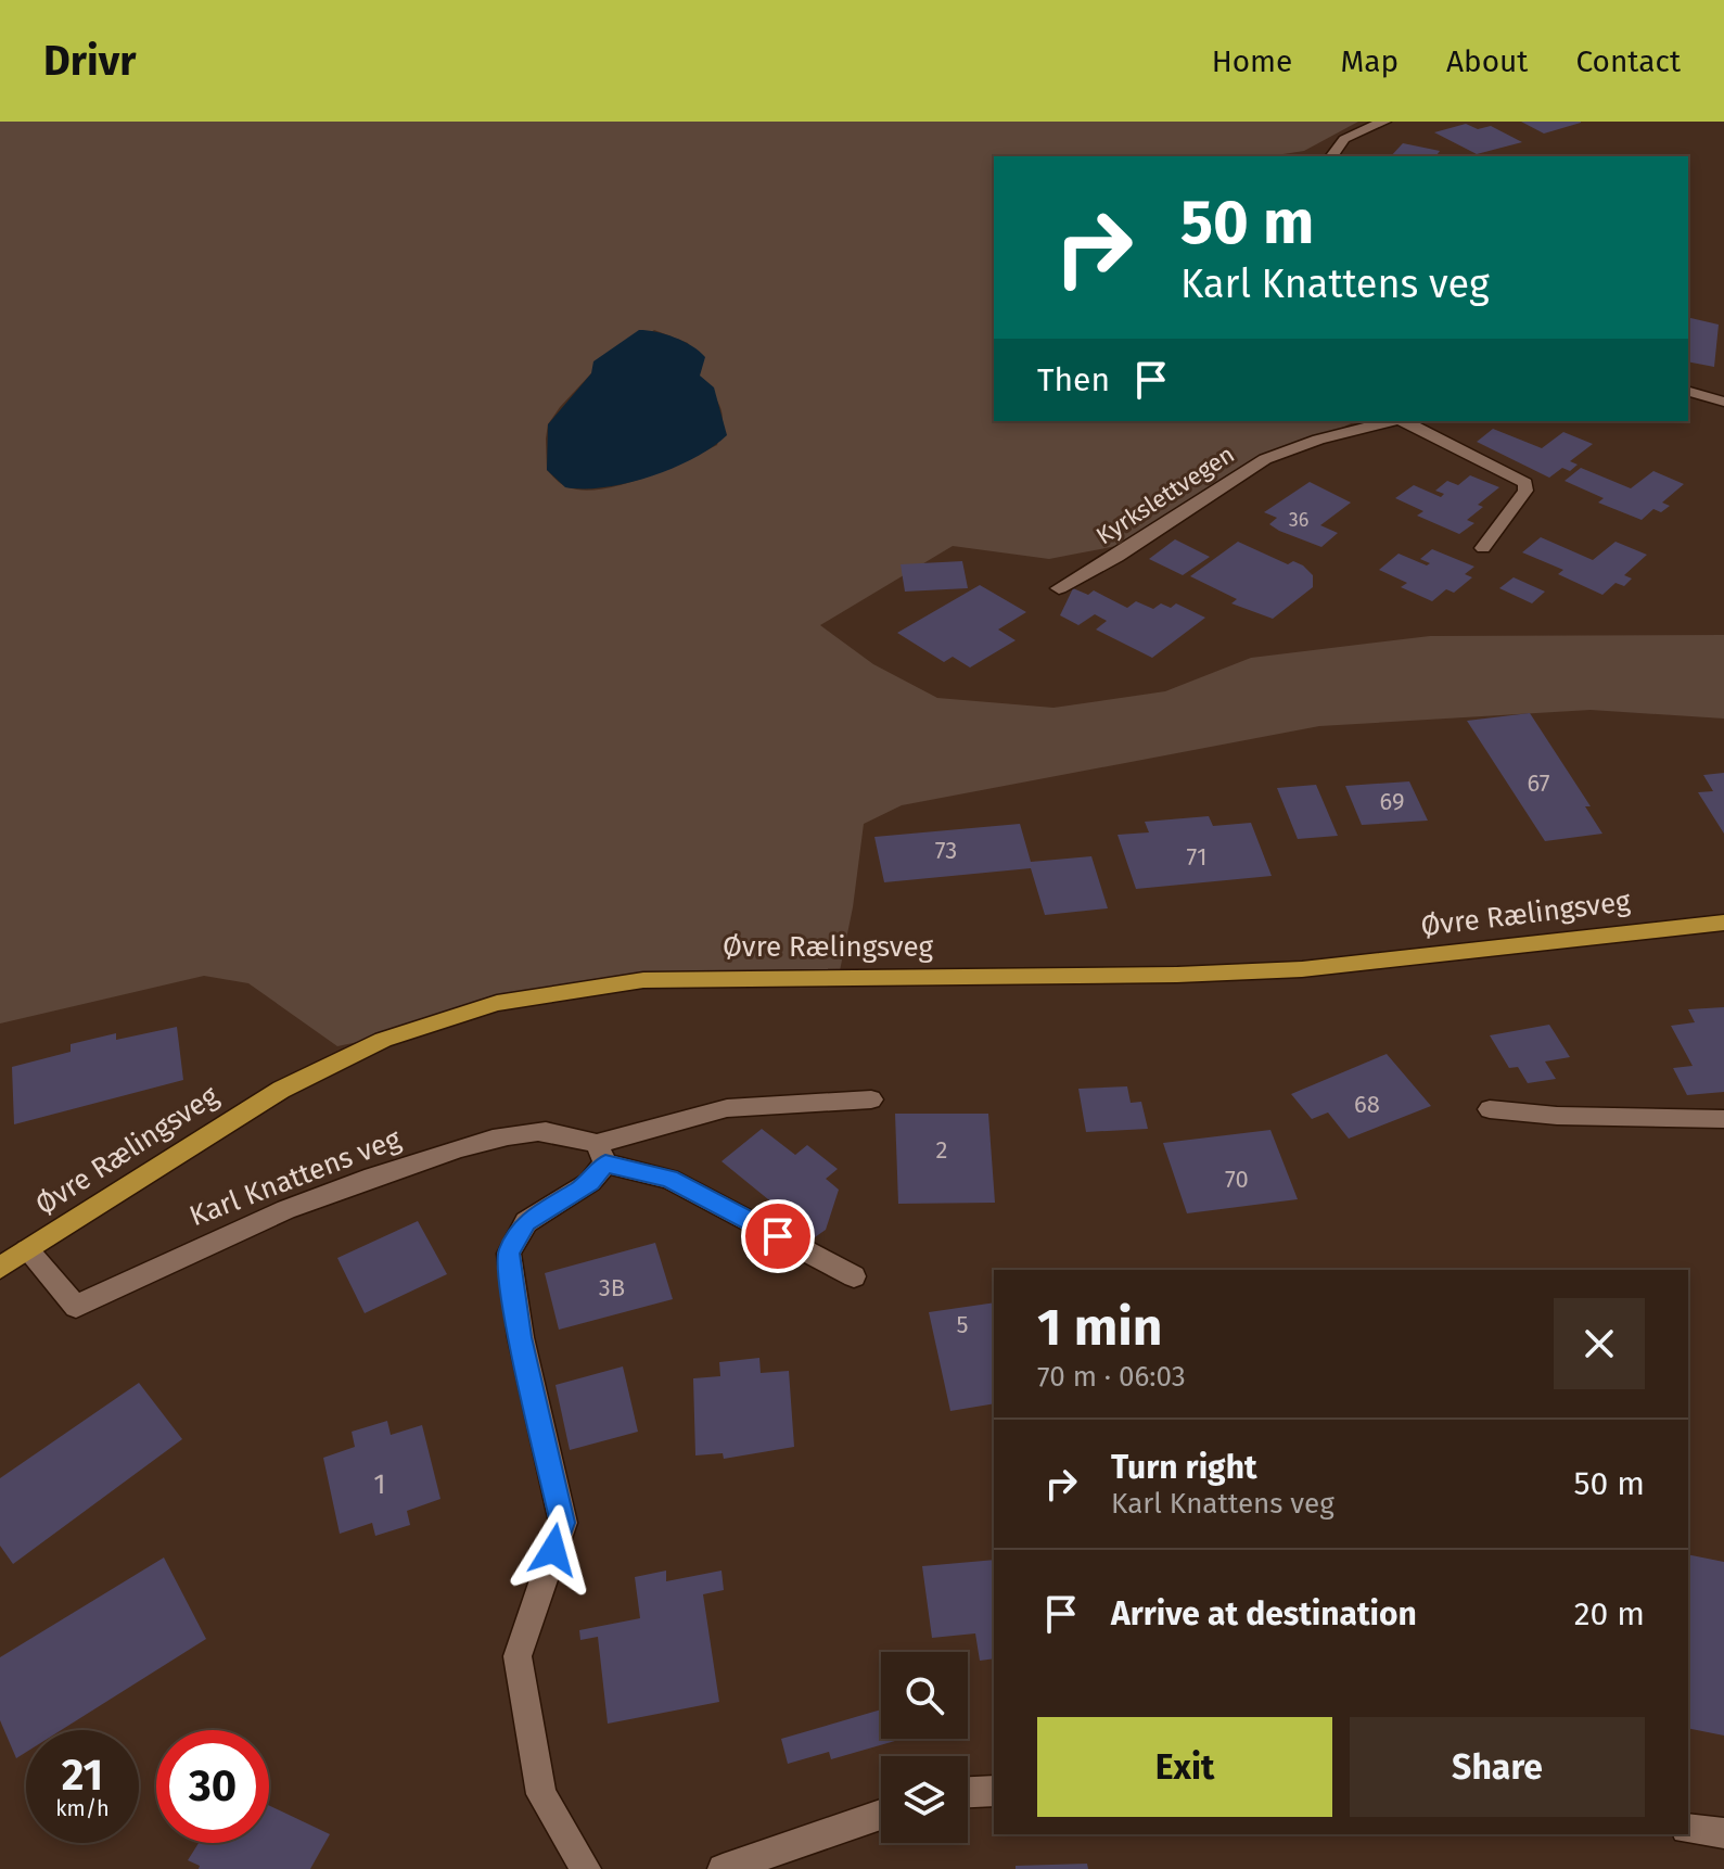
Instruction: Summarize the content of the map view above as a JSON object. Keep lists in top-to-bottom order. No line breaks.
{"streets":{"main road":["Øvre Rælingsveg"],"street":["Kyrkslettvegen","Karl Knattens veg"]},"crossings":[["Øvre Rælingsveg","Karl Knattens veg"]],"house_numbers":["36","67","69","73","71","68","2","70","3B","5","1"],"page":{"header":"Drivr","nav":["Home","Map","About","Contact"],"turn":["50 m","Karl Knattens veg"],"then":"Then","heading":["1 min","70 m · 06:03"],"list":[{"name":"Turn right","note":"Karl Knattens veg","value":"50 m"},{"name":"Arrive at destination","value":"20 m"}],"buttons":["Exit","Share"],"speed":"21 km/h","limit":"30"}}
